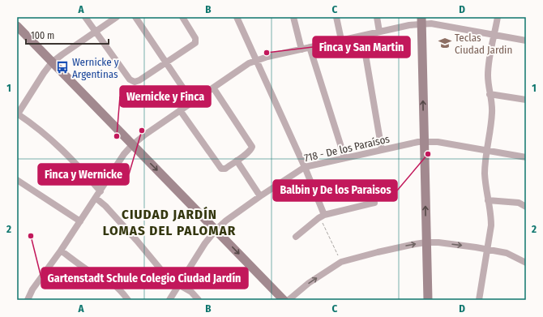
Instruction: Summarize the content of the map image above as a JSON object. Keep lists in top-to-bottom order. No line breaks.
{"streets":{"street":["718 - De los Paraísos"]},"districts":["CIUDAD JARDÍN LOMAS DEL PALOMAR"],"places":{"school or university":["Teclas Ciudad Jardin"],"other":["Finca y San Martin","Finca y Wernicke","Wernicke y Finca","Balbin y De los Paraisos","Gartenstadt Schule Colegio Ciudad Jardín"],"bus stop":["Wernicke y Argentinas"]},"scale_bar":"100 m","grid":{"columns":["A","B","C","D"],"rows":["1","2"]}}
